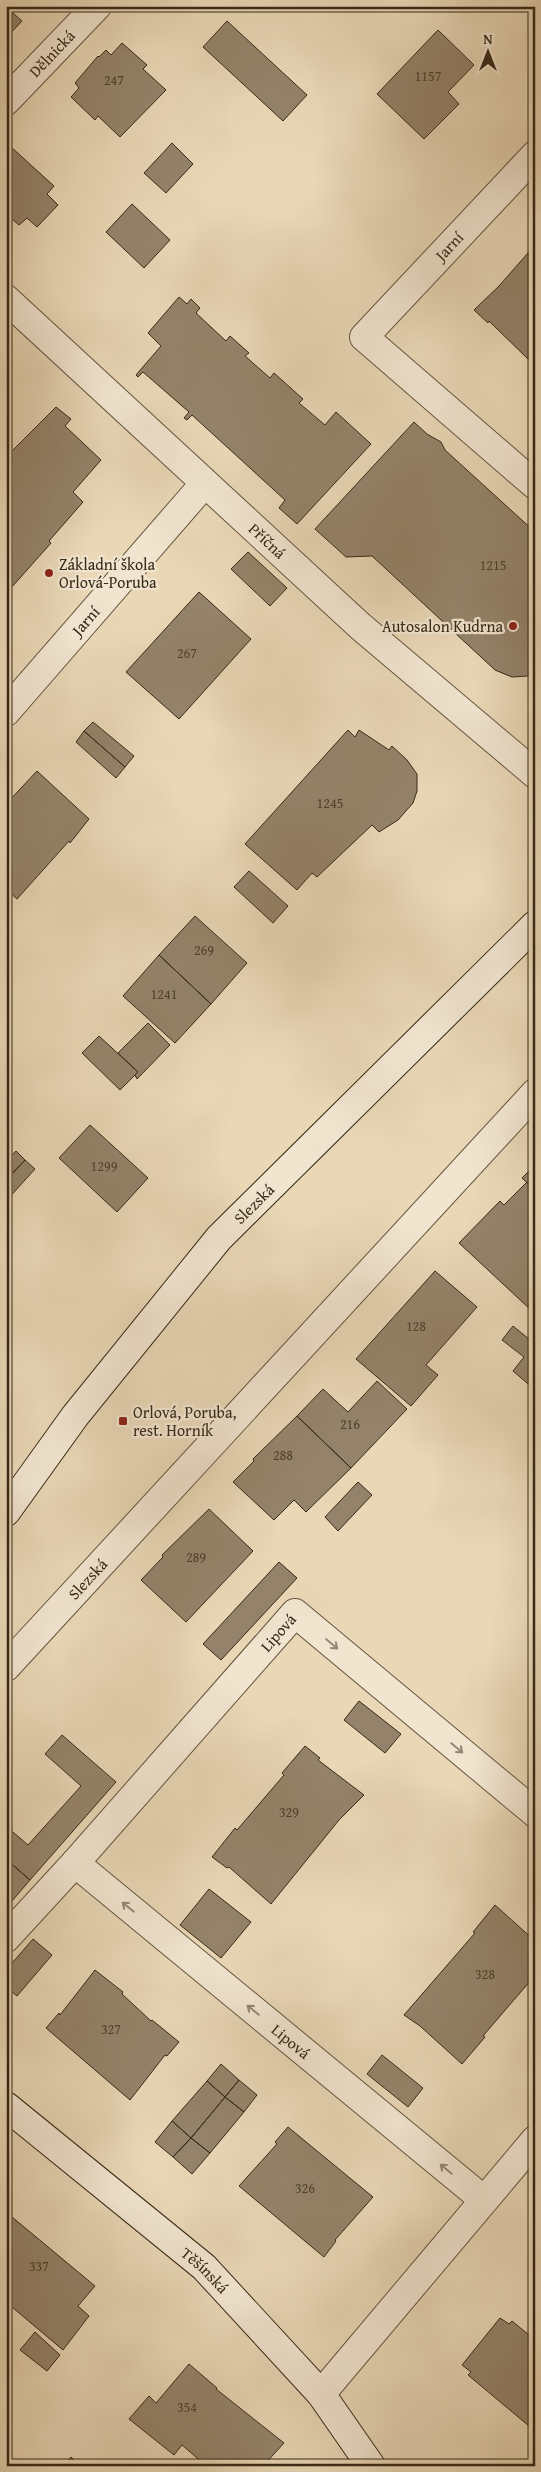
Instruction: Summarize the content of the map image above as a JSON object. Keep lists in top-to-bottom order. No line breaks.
{"streets":{"street":["Dělnická","Jarní","Příčná","Slezská","Lipová","Těšínská"]},"crossings":[["Jarní","Příčná"]],"places":{"other":["Základní škola Orlová-Poruba","Autosalon Kudrna"],"transit":["Orlová, Poruba, rest. Horník"]},"house_numbers":["1157","247","1215","267","1245","269","1241","1299","128","216","288","289","329","328","327","326","337","354"],"north":"top"}
